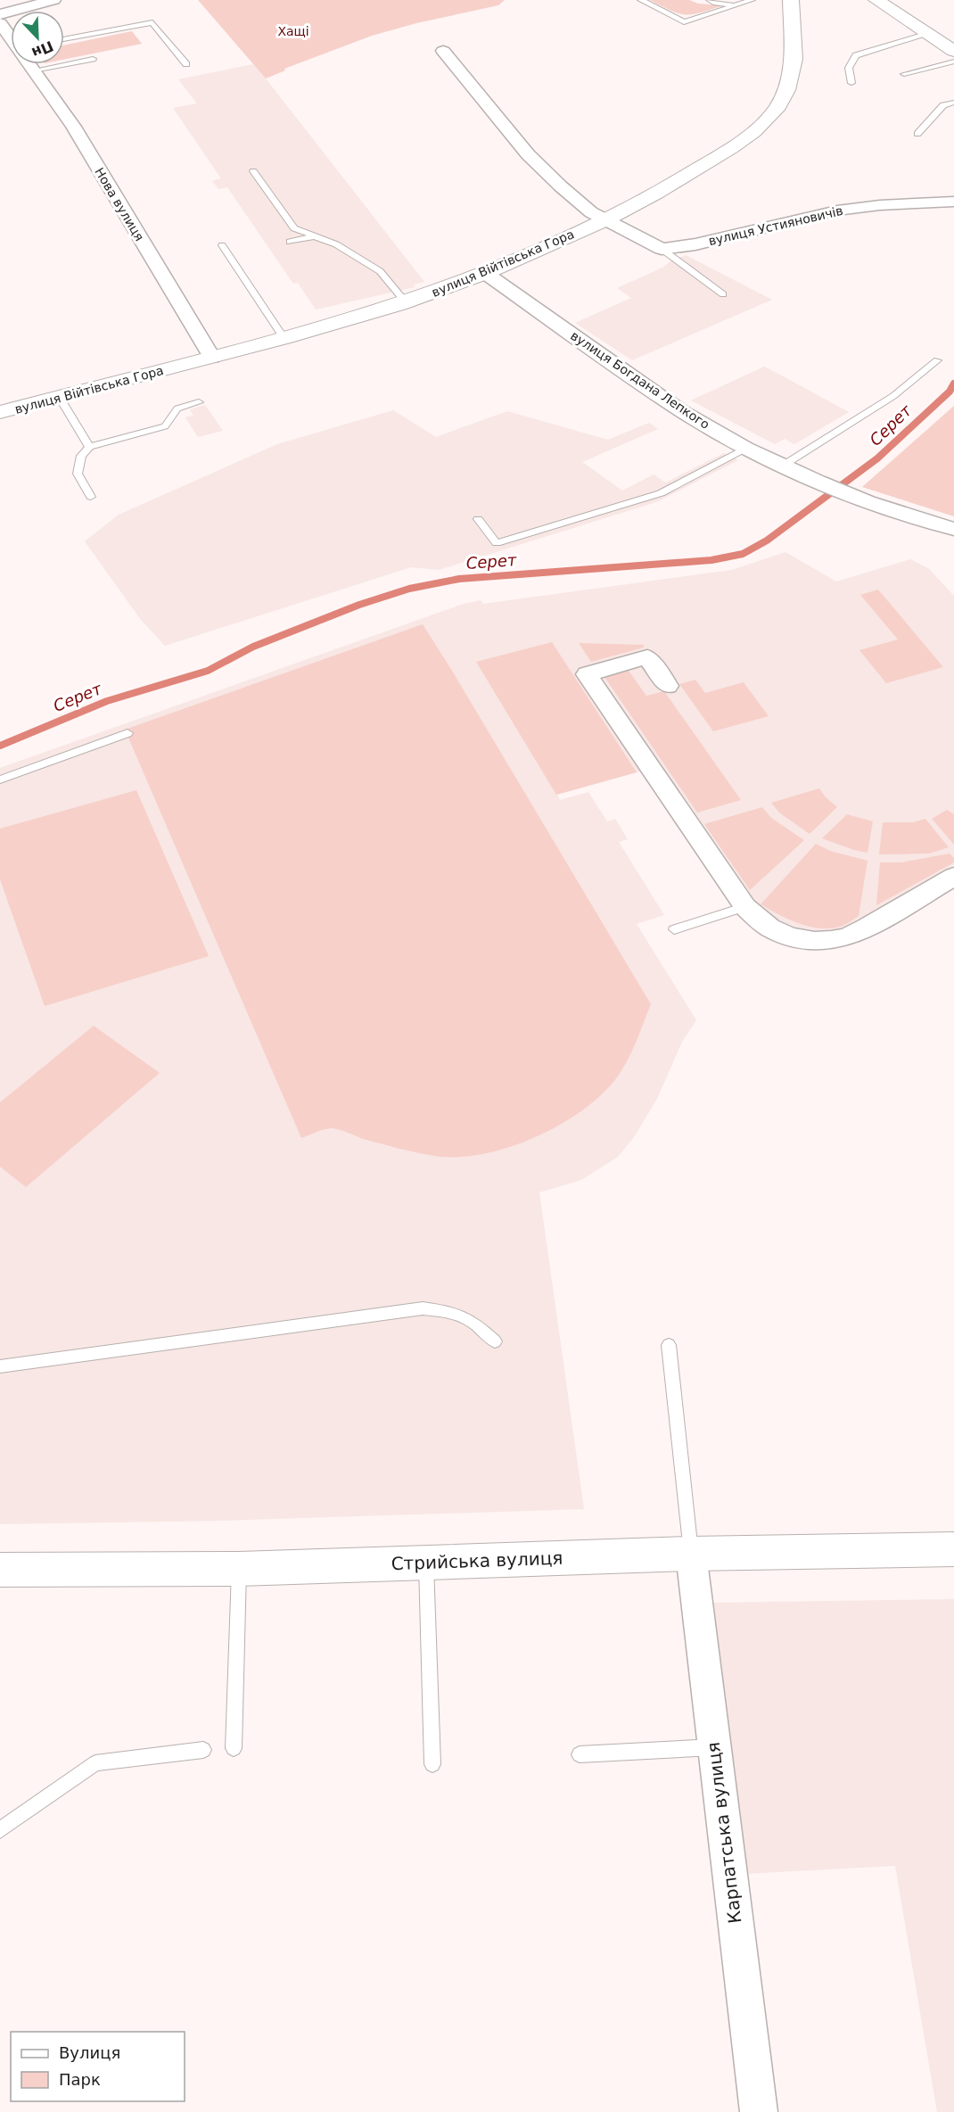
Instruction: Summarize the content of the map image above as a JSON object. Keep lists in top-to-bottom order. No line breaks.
{"streets":{"street":["Нова вулиця","вулиця Устияновичів","вулиця Війтівська Гора","вулиця Богдана Лепкого","Стрийська вулиця","Карпатська вулиця"]},"crossings":[["Нова вулиця","вулиця Війтівська Гора"],["вулиця Війтівська Гора","вулиця Богдана Лепкого"],["Стрийська вулиця","Карпатська вулиця"]],"water":["Серет"],"parks":["Хащі"],"legend":["Вулиця","Парк"],"north":"bottom right"}
